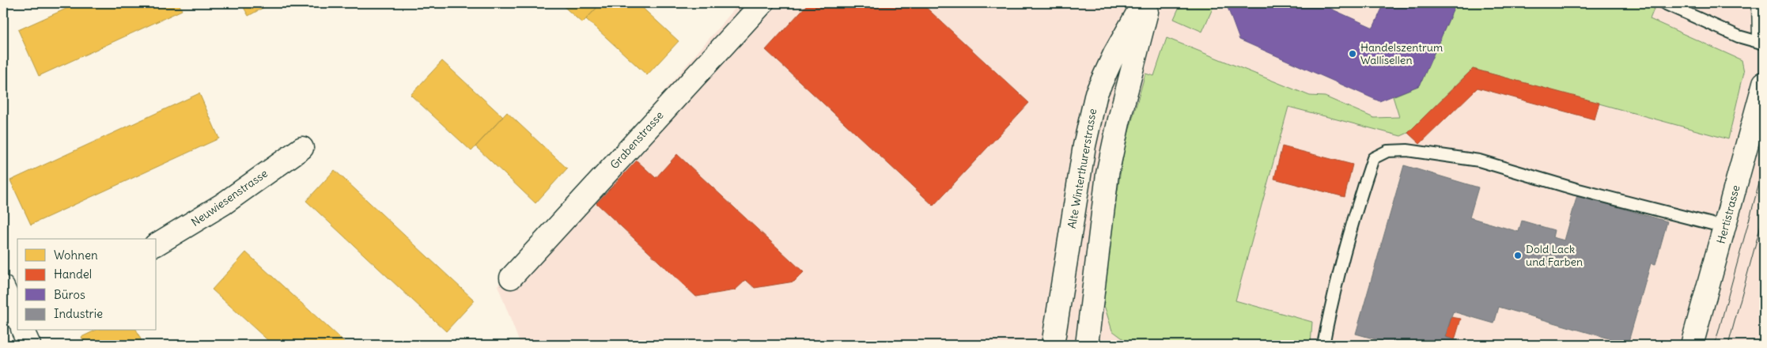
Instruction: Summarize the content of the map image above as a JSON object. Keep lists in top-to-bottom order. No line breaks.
{"streets":{"street":["Grabenstrasse","Alte Winterthurerstrasse","Neuwiesenstrasse","Hertistrasse"]},"places":["Handelszentrum Wallisellen","Dold Lack und Farben"],"legend":["Wohnen","Handel","Büros","Industrie"]}
